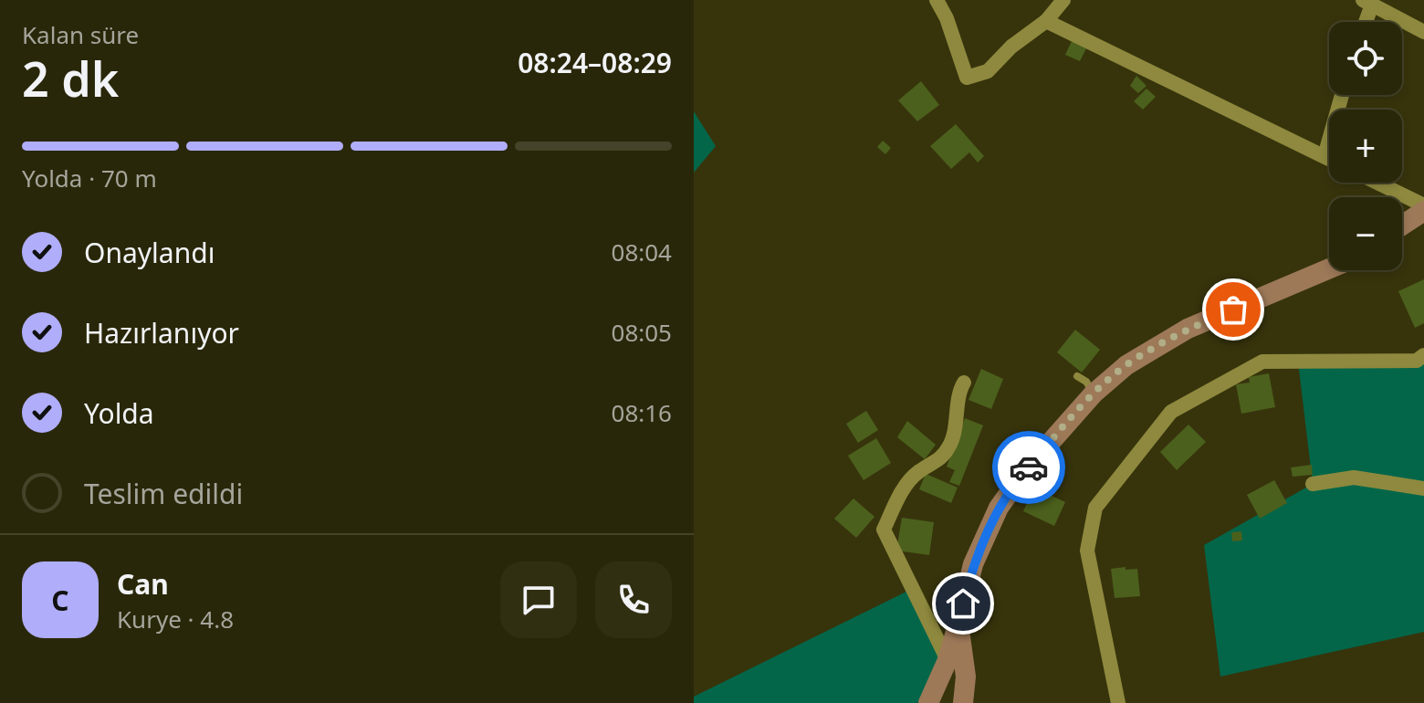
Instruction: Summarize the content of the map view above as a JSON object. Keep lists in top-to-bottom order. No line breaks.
{"page":{"heading":["2 dk","Kalan süre","08:24–08:29"],"panel":["Can","Kurye · 4.8"],"map_buttons":["+","−"],"bar":"Yolda · 70 m","list":[["Onaylandı","08:04"],["Hazırlanıyor","08:05"],["Yolda","08:16"],"Teslim edildi"],"round":"C"}}
